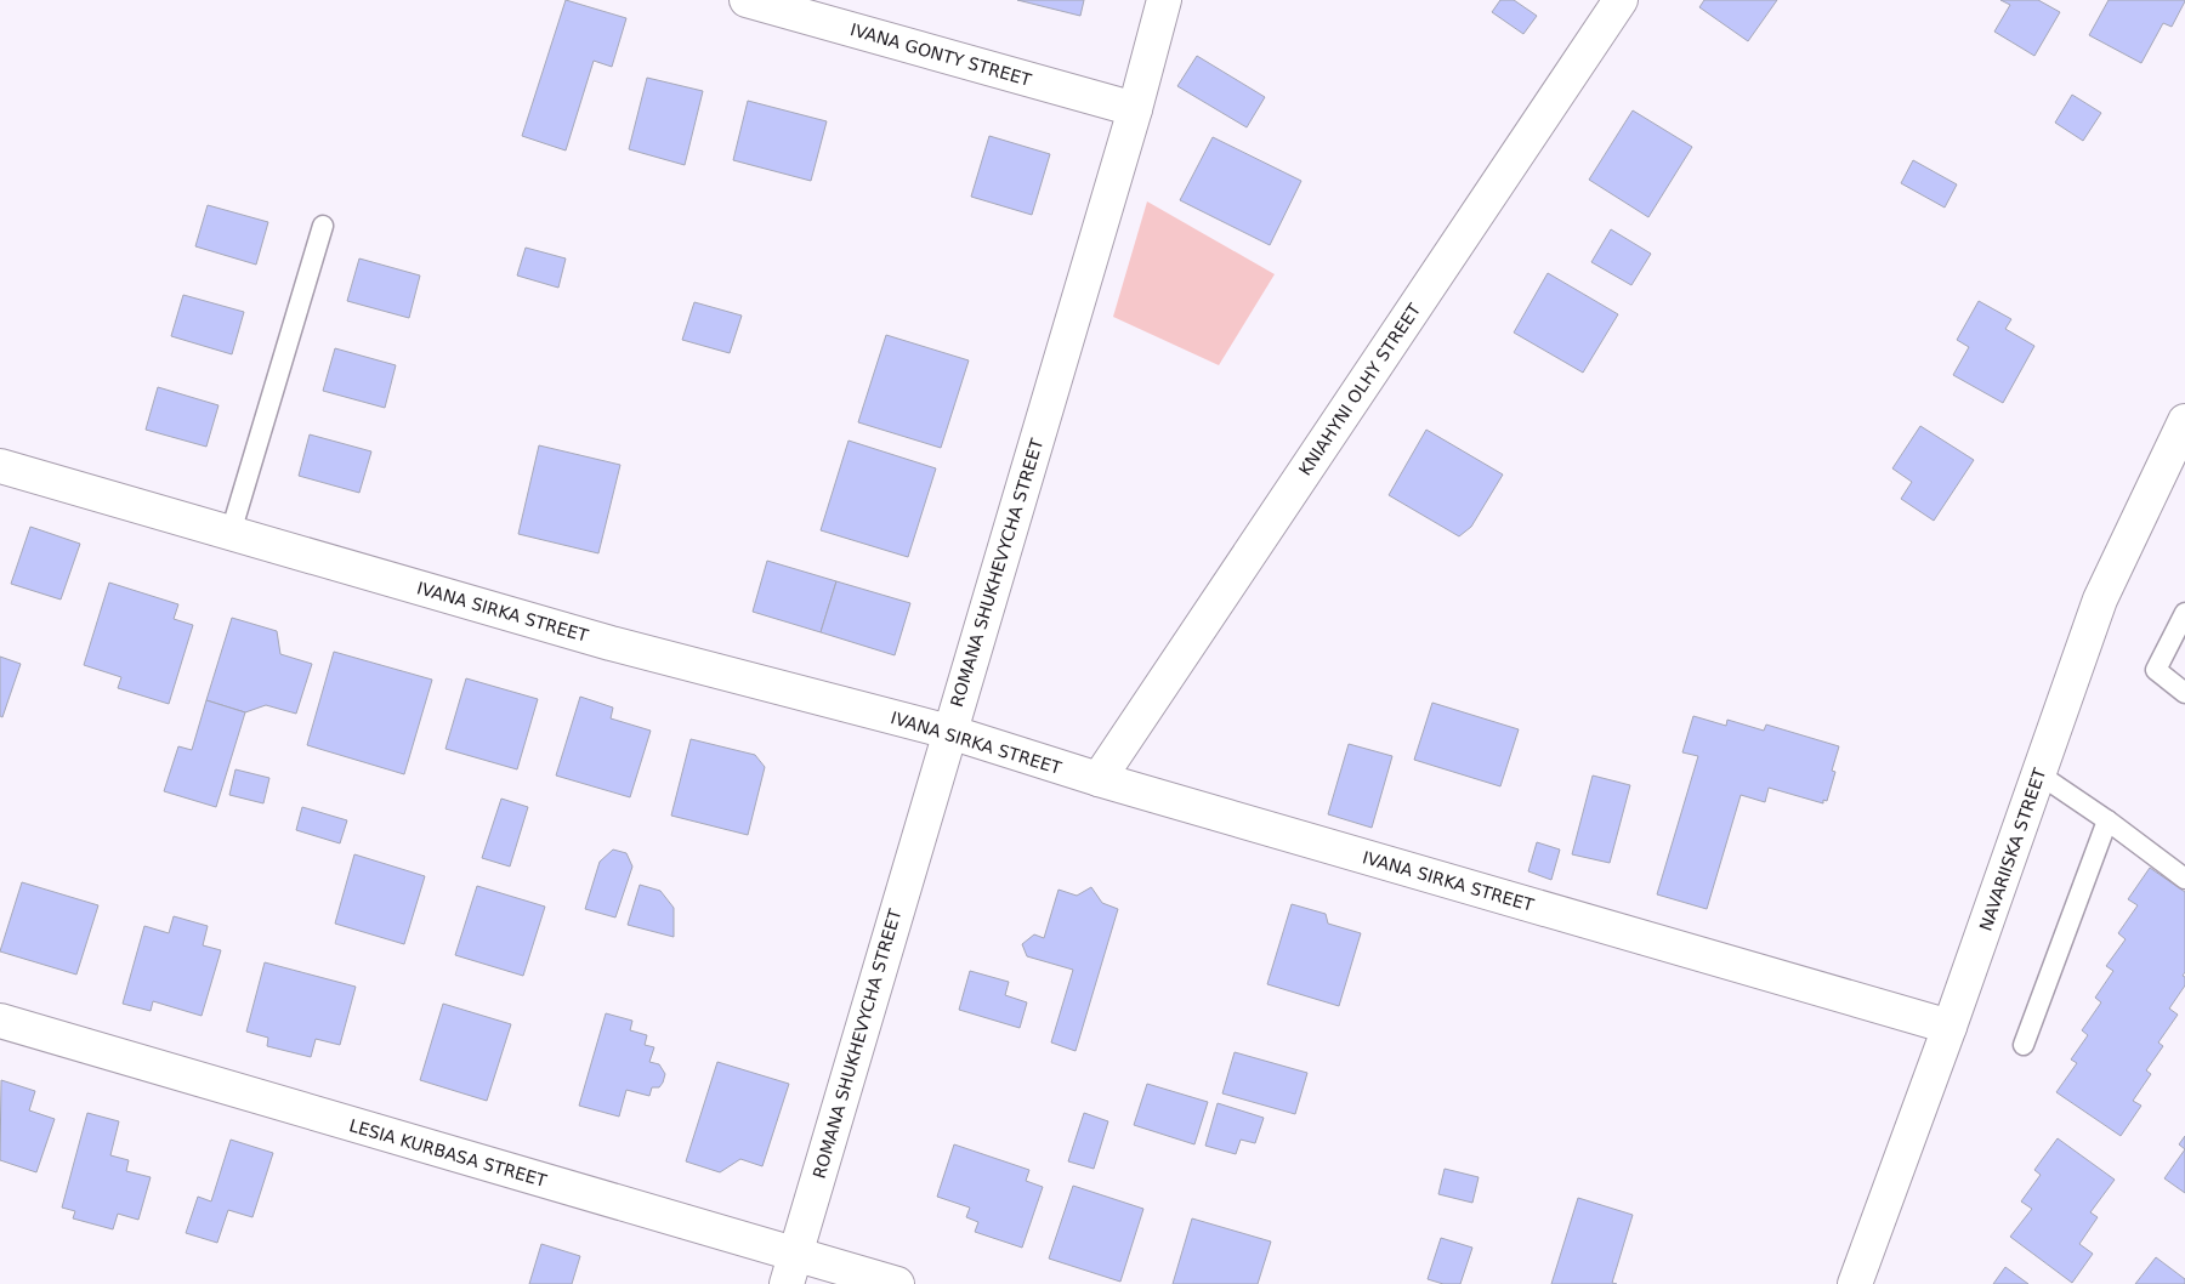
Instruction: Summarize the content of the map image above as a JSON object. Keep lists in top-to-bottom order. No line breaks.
{"streets":{"street":["IVANA GONTY STREET","KNIAHYNI OLHY STREET","ROMANA SHUKHEVYCHA STREET","IVANA SIRKA STREET","NAVARIISKA STREET","LESIA KURBASA STREET"]},"crossings":[["IVANA GONTY STREET","ROMANA SHUKHEVYCHA STREET"],["KNIAHYNI OLHY STREET","IVANA SIRKA STREET"],["ROMANA SHUKHEVYCHA STREET","IVANA SIRKA STREET"],["ROMANA SHUKHEVYCHA STREET","LESIA KURBASA STREET"],["IVANA SIRKA STREET","NAVARIISKA STREET"]]}
